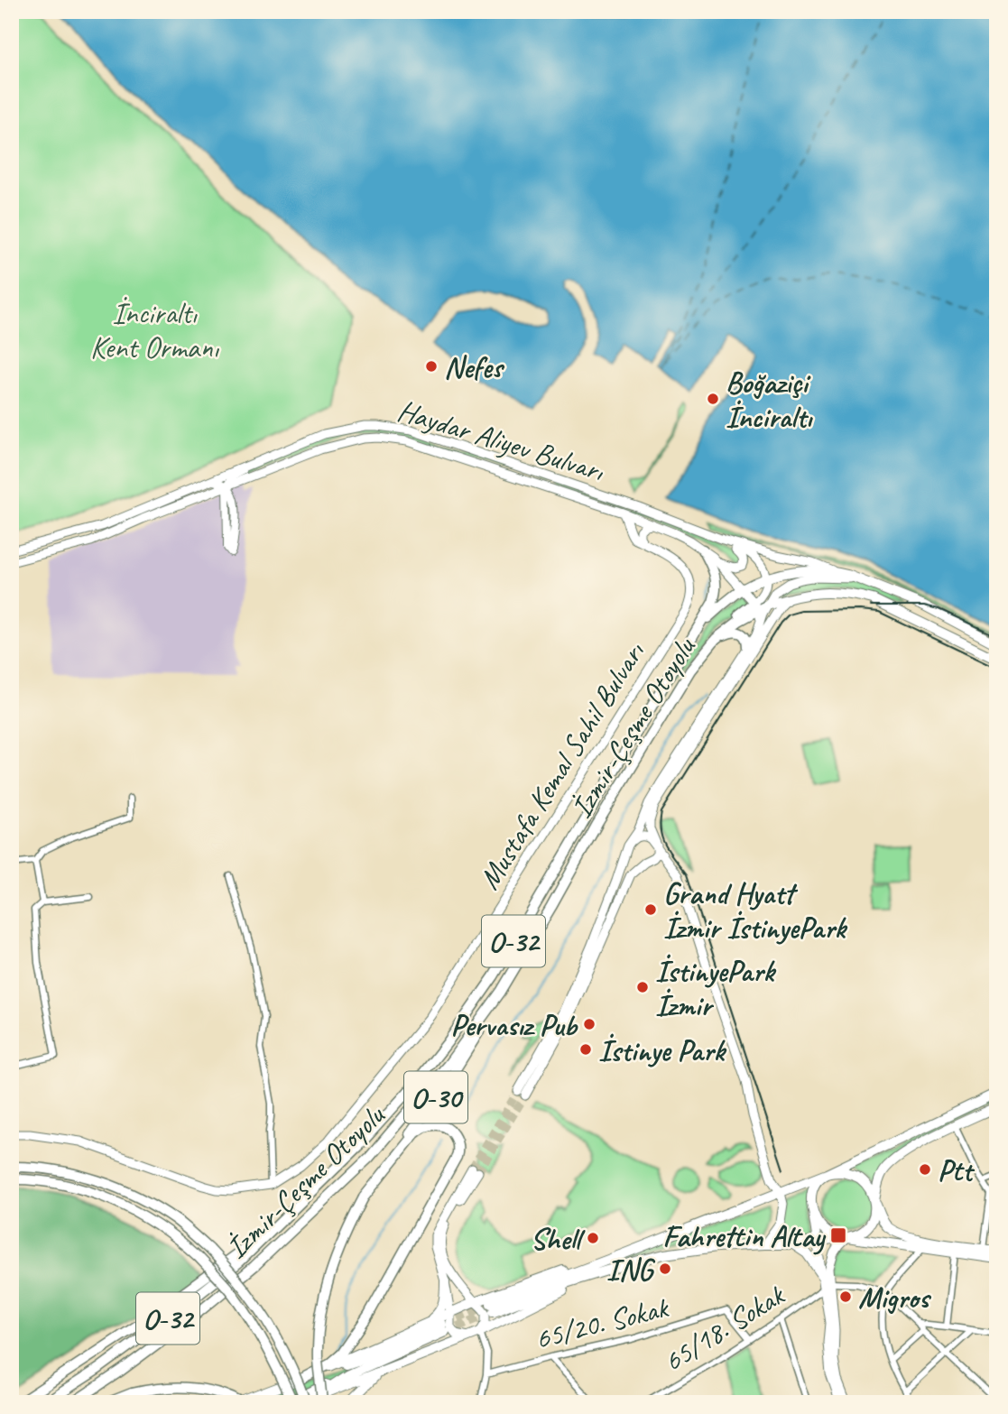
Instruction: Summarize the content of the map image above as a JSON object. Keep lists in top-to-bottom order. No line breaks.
{"streets":{"highway":["İzmir-Çeşme Otoyolu","O-32","O-30"],"main road":["Haydar Aliyev Bulvarı","Mustafa Kemal Sahil Bulvarı"],"street":["65/20. Sokak","65/18. Sokak"]},"crossings":[["Haydar Aliyev Bulvarı","İzmir-Çeşme Otoyolu"],["Haydar Aliyev Bulvarı","Mustafa Kemal Sahil Bulvarı"],["İzmir-Çeşme Otoyolu","O-30"],["65/20. Sokak","65/18. Sokak"]],"parks":["İnciraltı Kent Ormanı"],"places":{"other":["Nefes","Boğaziçi İnciraltı","Grand Hyatt İzmir İstinyePark","İstinyePark İzmir","Pervasız Pub","İstinye Park","Ptt","Shell","ING","Migros"],"transit":["Fahrettin Altay"]}}
